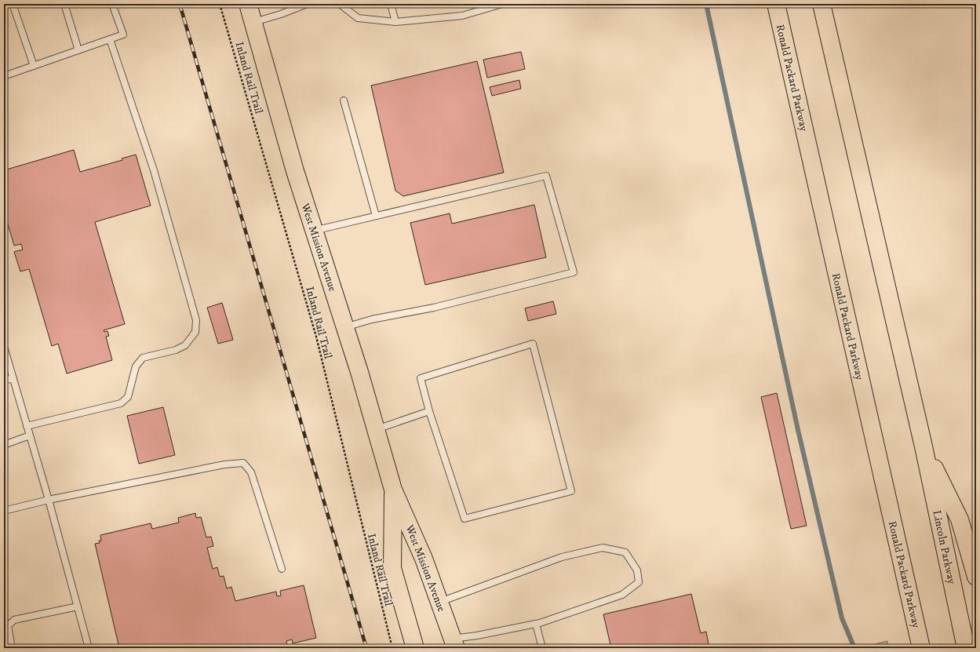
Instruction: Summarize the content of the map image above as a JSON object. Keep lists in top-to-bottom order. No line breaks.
{"streets":{"main road":["Ronald Packard Parkway","West Mission Avenue","Lincoln Parkway"],"path":["Inland Rail Trail"]}}
